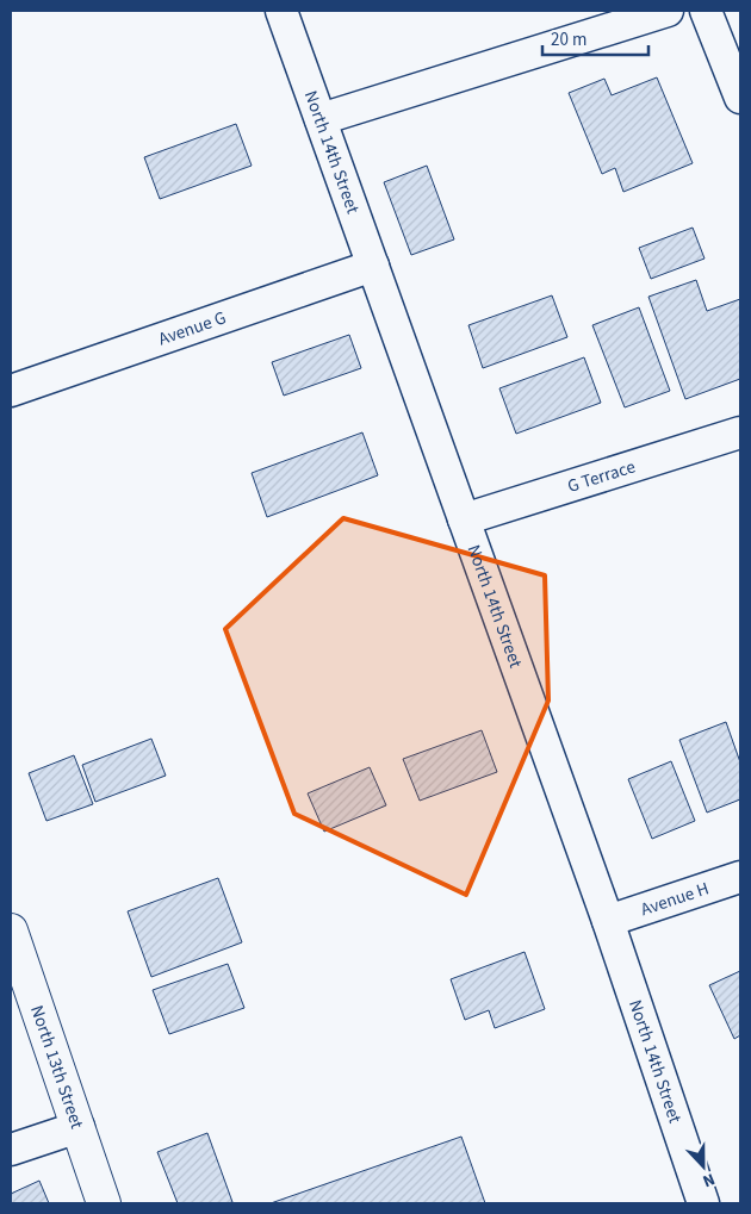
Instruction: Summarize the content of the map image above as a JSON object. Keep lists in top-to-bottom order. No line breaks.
{"streets":{"street":["North 14th Street","Avenue G","G Terrace","Avenue H","North 13th Street"]},"crossings":[["North 14th Street","Avenue G"],["North 14th Street","G Terrace"],["North 14th Street","Avenue H"]],"scale_bar":"20 m","north":"bottom"}
